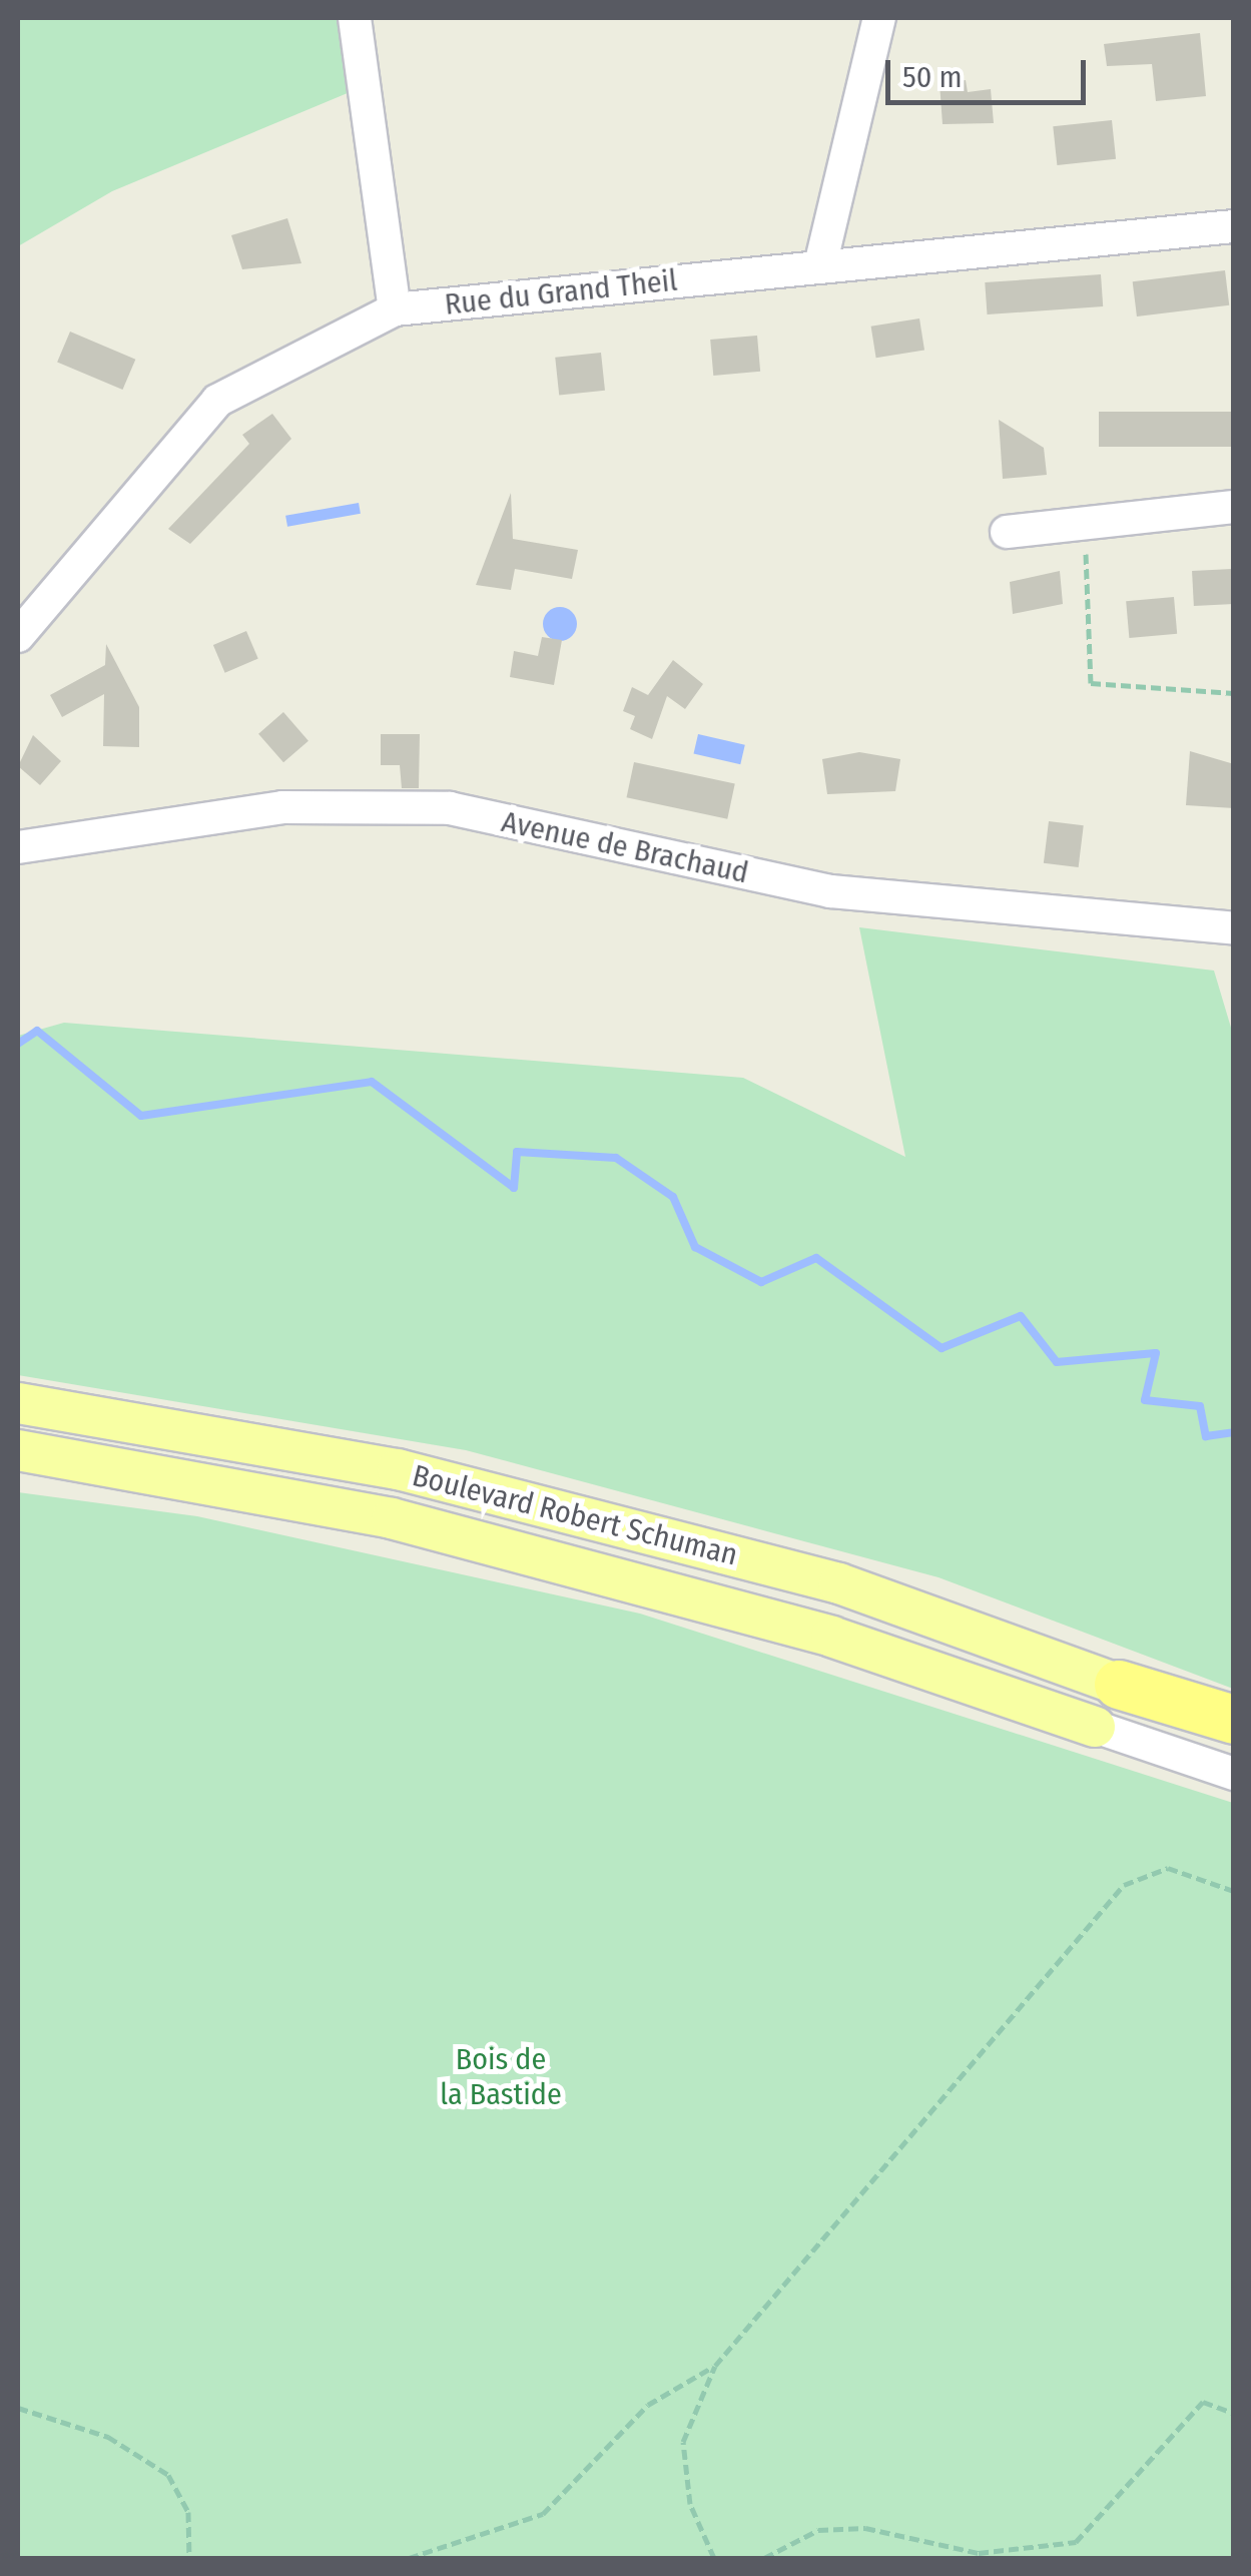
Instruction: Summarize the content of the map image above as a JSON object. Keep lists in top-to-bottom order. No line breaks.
{"streets":{"main road":["Boulevard Robert Schuman"],"street":["Rue du Grand Theil","Avenue de Brachaud"]},"parks":["Bois de la Bastide"],"scale_bar":"50 m"}
